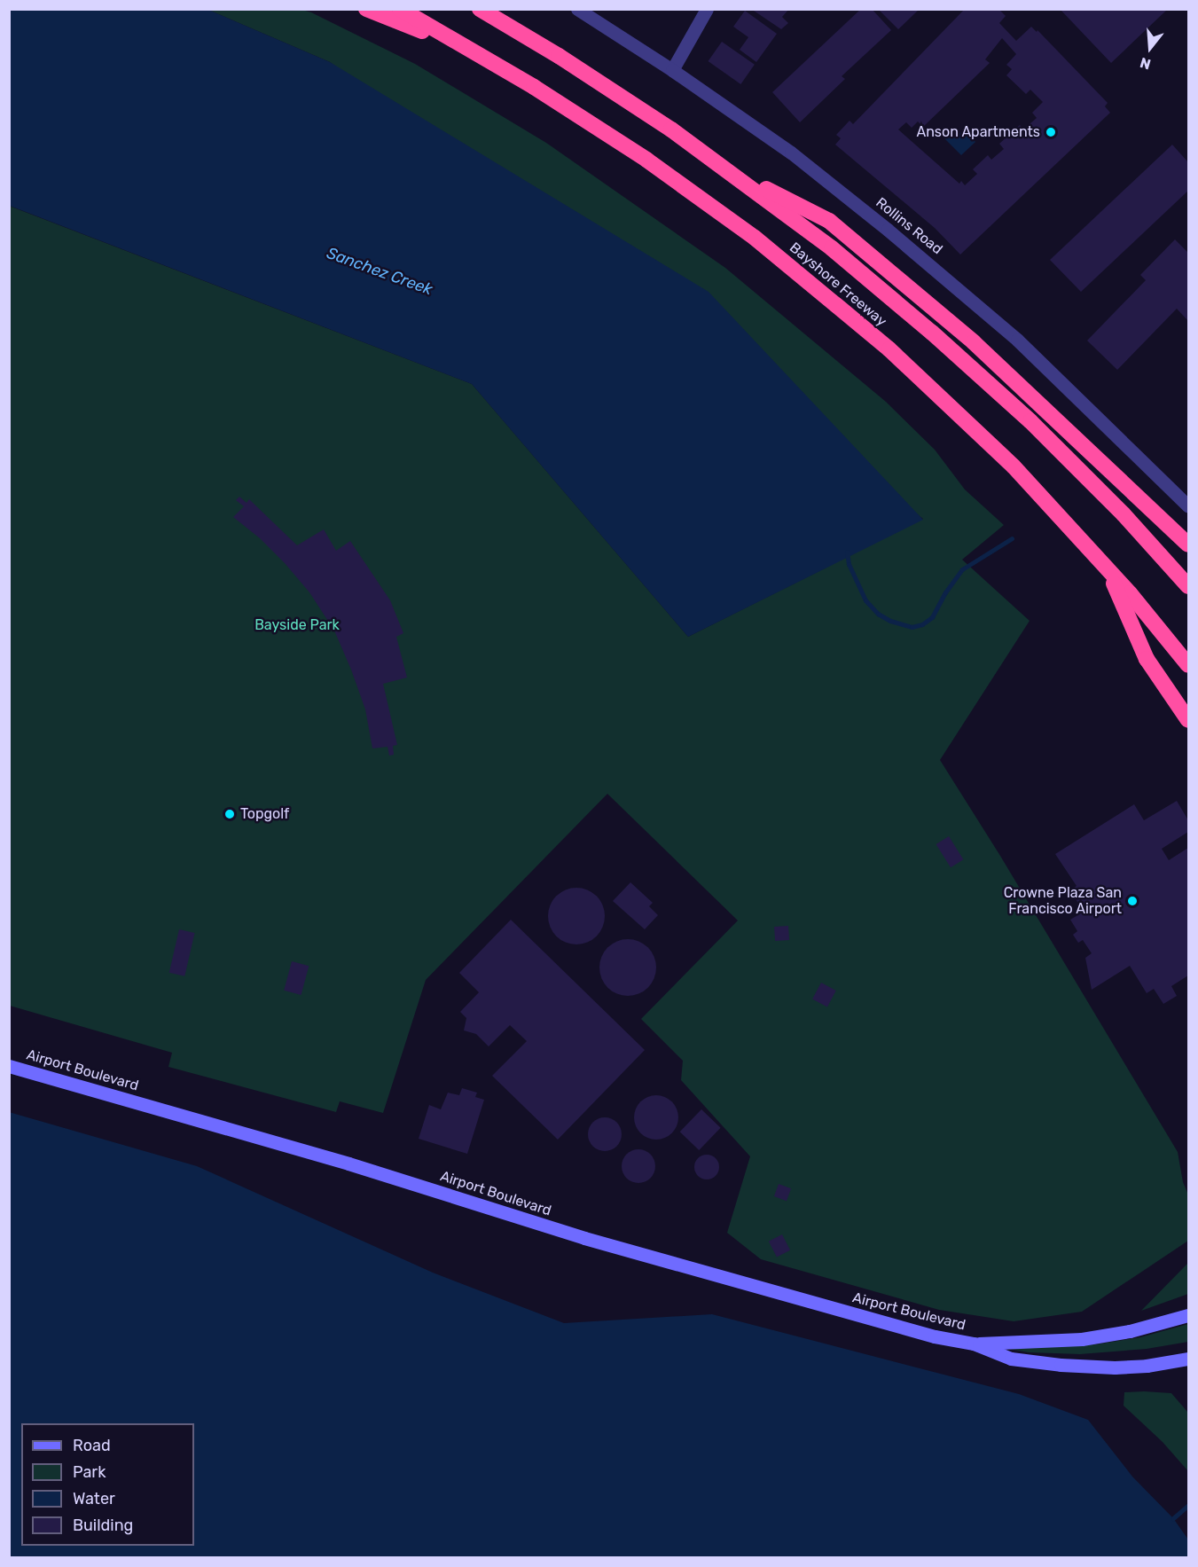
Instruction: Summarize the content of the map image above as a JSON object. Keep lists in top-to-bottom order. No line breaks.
{"streets":{"highway":["Bayshore Freeway"],"main road":["Airport Boulevard"],"street":["Rollins Road"]},"water":["Sanchez Creek"],"parks":["Bayside Park"],"places":["Anson Apartments","Topgolf","Crowne Plaza San Francisco Airport"],"legend":["Road","Park","Water","Building"],"north":"bottom"}
